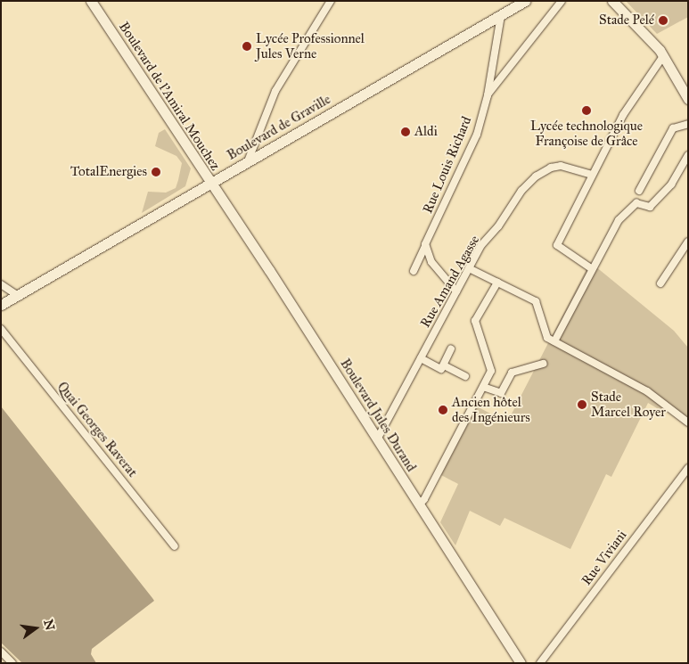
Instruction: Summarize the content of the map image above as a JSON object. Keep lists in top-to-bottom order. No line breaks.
{"streets":{"main road":["Boulevard de l'Amiral Mouchez","Boulevard de Graville","Boulevard Jules Durand"],"street":["Rue Louis Richard","Rue Amand Agasse","Quai Georges Raverat","Rue Viviani"]},"crossings":[["Boulevard de l'Amiral Mouchez","Boulevard de Graville"],["Boulevard de l'Amiral Mouchez","Boulevard Jules Durand"],["Boulevard de Graville","Rue Louis Richard"],["Boulevard de Graville","Boulevard Jules Durand"],["Rue Amand Agasse","Boulevard Jules Durand"]],"places":["Stade Pelé","Lycée Professionnel Jules Verne","Lycée technologique Françoise de Grâce","Aldi","TotalEnergies","Stade Marcel Royer","Ancien hôtel des Ingénieurs"],"north":"right"}
